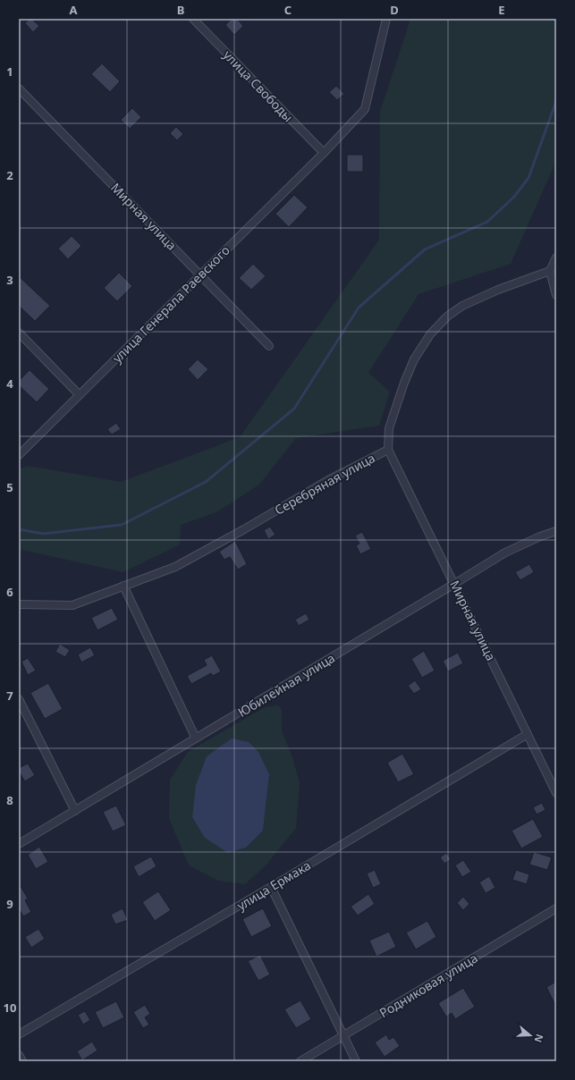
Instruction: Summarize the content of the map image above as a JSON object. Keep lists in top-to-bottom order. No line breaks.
{"streets":{"street":["улица Свободы","Мирная улица","улица Генерала Раевского","Серебряная улица","Юбилейная улица","улица Ермака","Родниковая улица"]},"crossings":[["улица Свободы","улица Генерала Раевского"],["Мирная улица","улица Генерала Раевского"],["Мирная улица","Серебряная улица"],["Мирная улица","Юбилейная улица"],["Мирная улица","улица Ермака"]],"north":"right","grid":{"columns":["A","B","C","D","E"],"rows":["1","2","3","4","5","6","7","8","9","10"]}}
